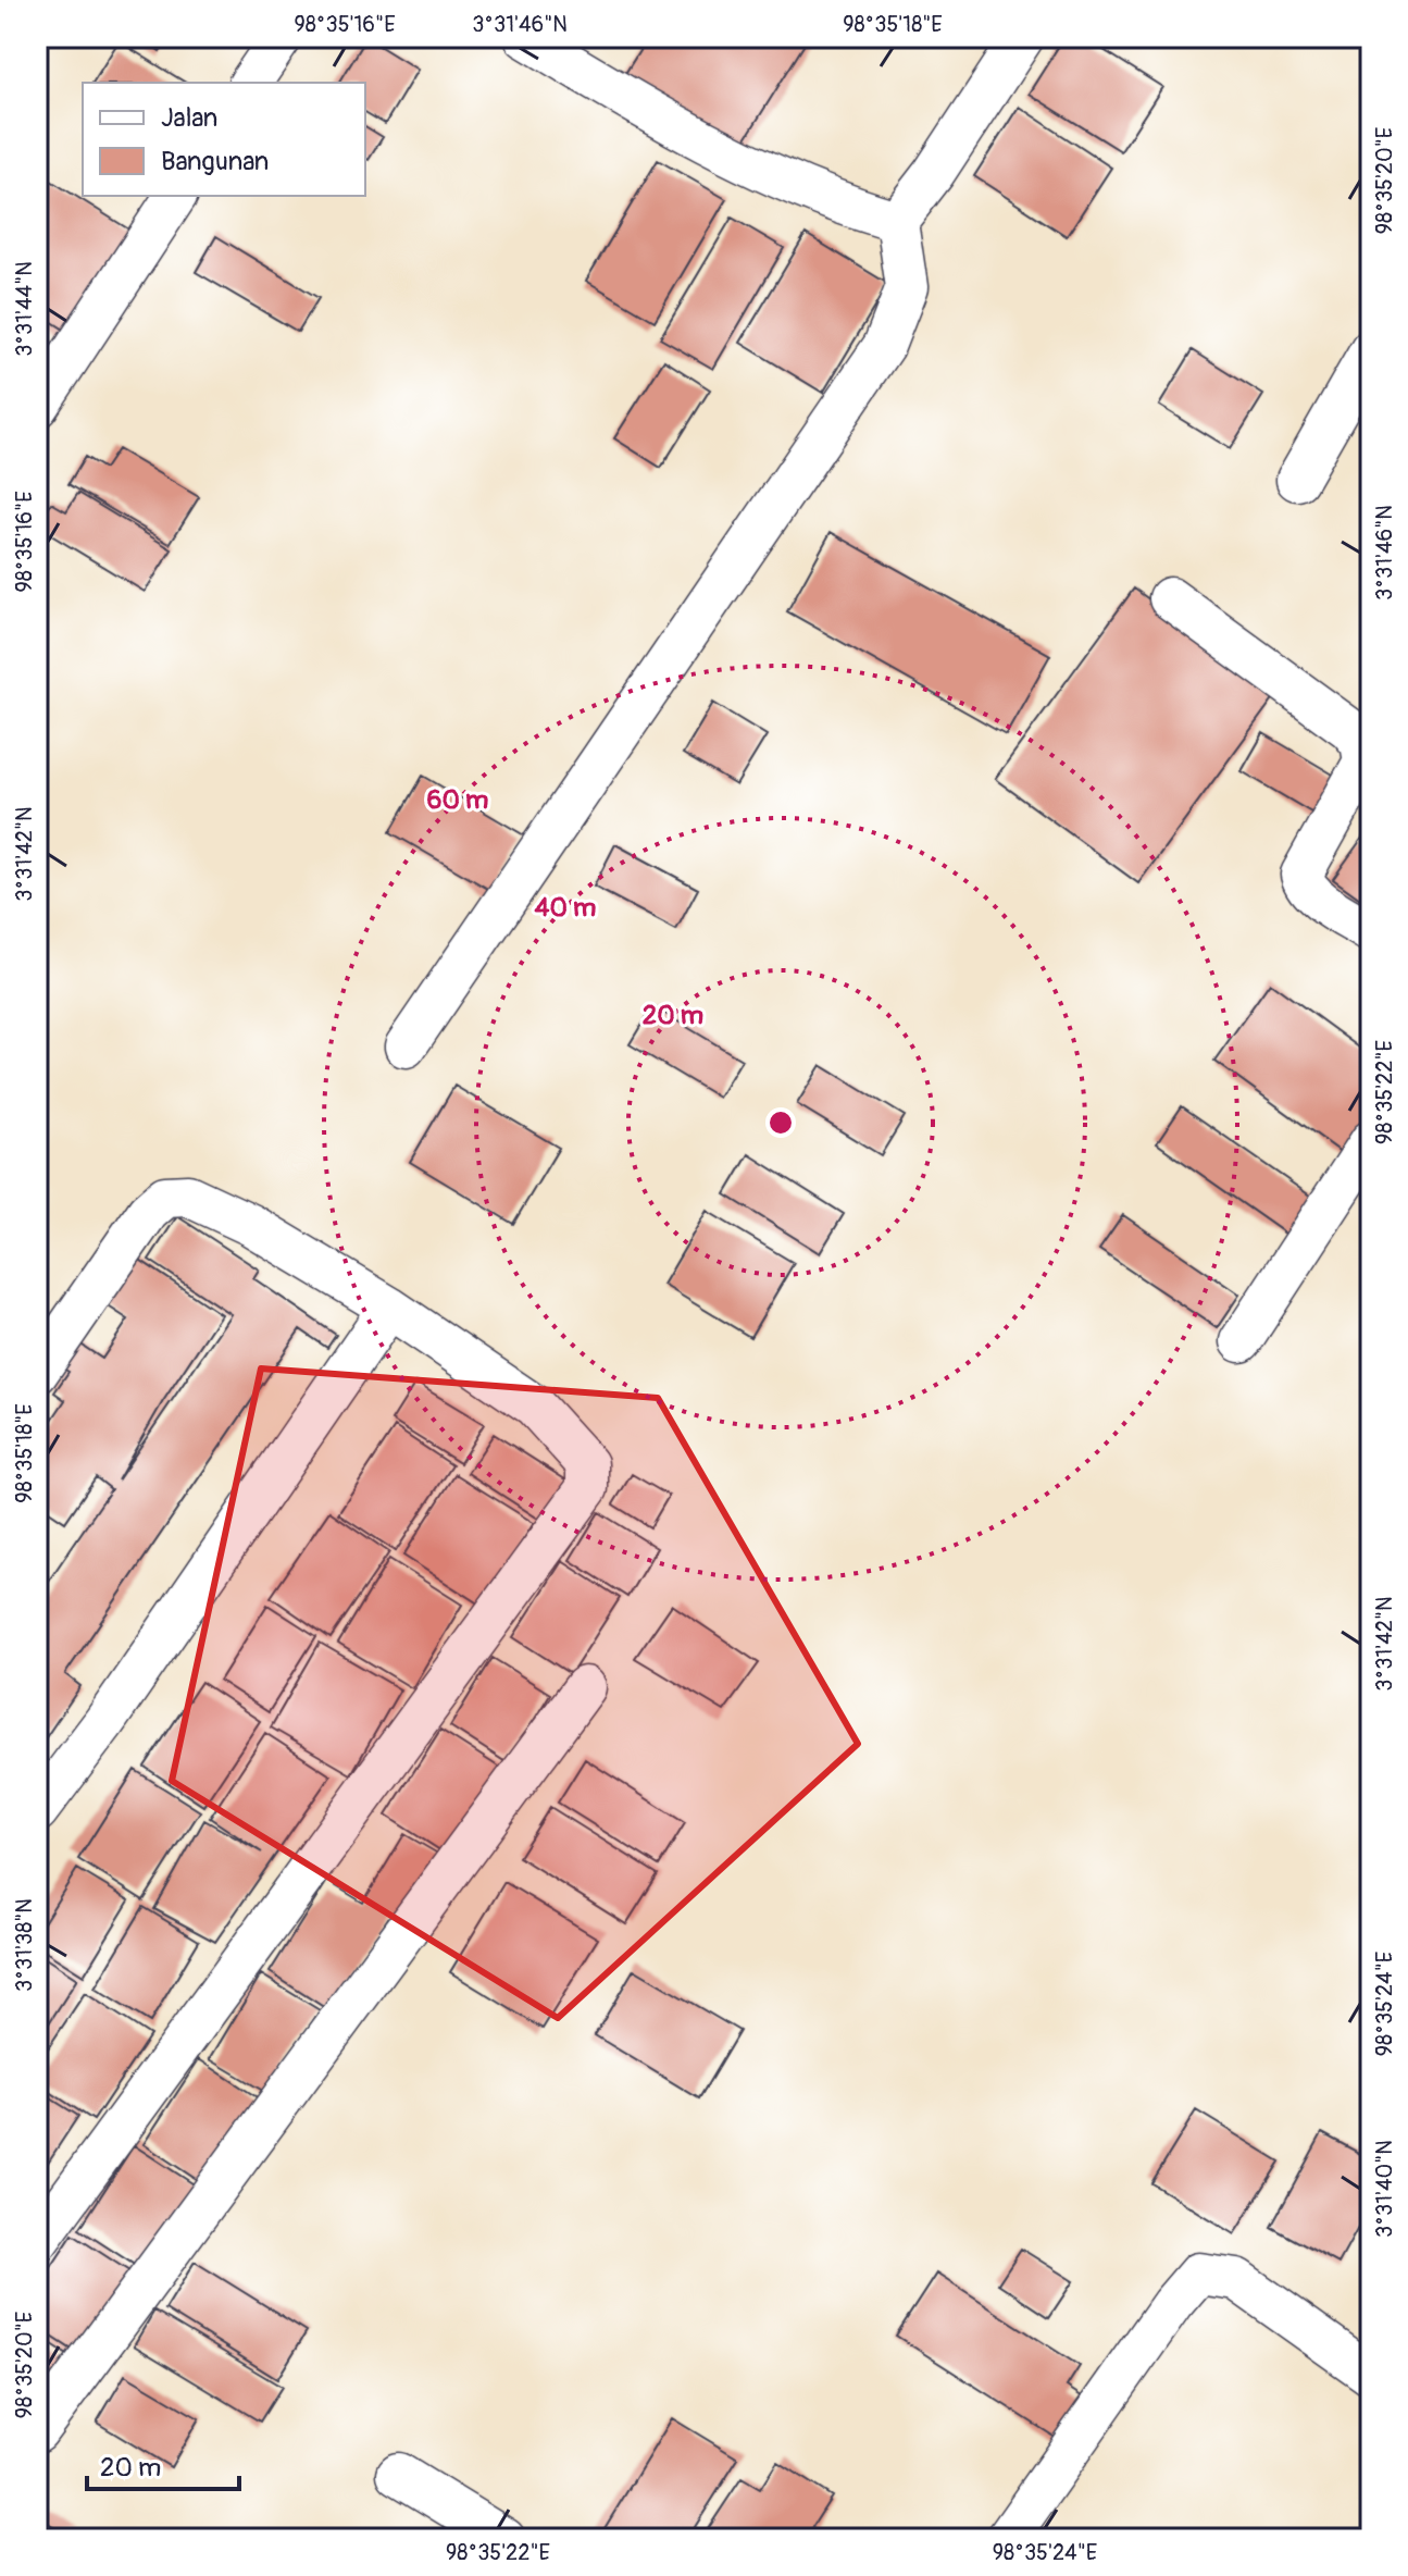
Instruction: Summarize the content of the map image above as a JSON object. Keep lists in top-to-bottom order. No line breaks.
{"legend":["Jalan","Bangunan"],"scale_bar":"20 m","coordinates":["98°35'16\"E","3°31'46\"N","98°35'18\"E","98°35'20\"E","3°31'44\"N","3°31'42\"N","98°35'22\"E","3°31'38\"N","98°35'24\"E","3°31'40\"N"],"rings":["60 m","40 m","20 m"]}
